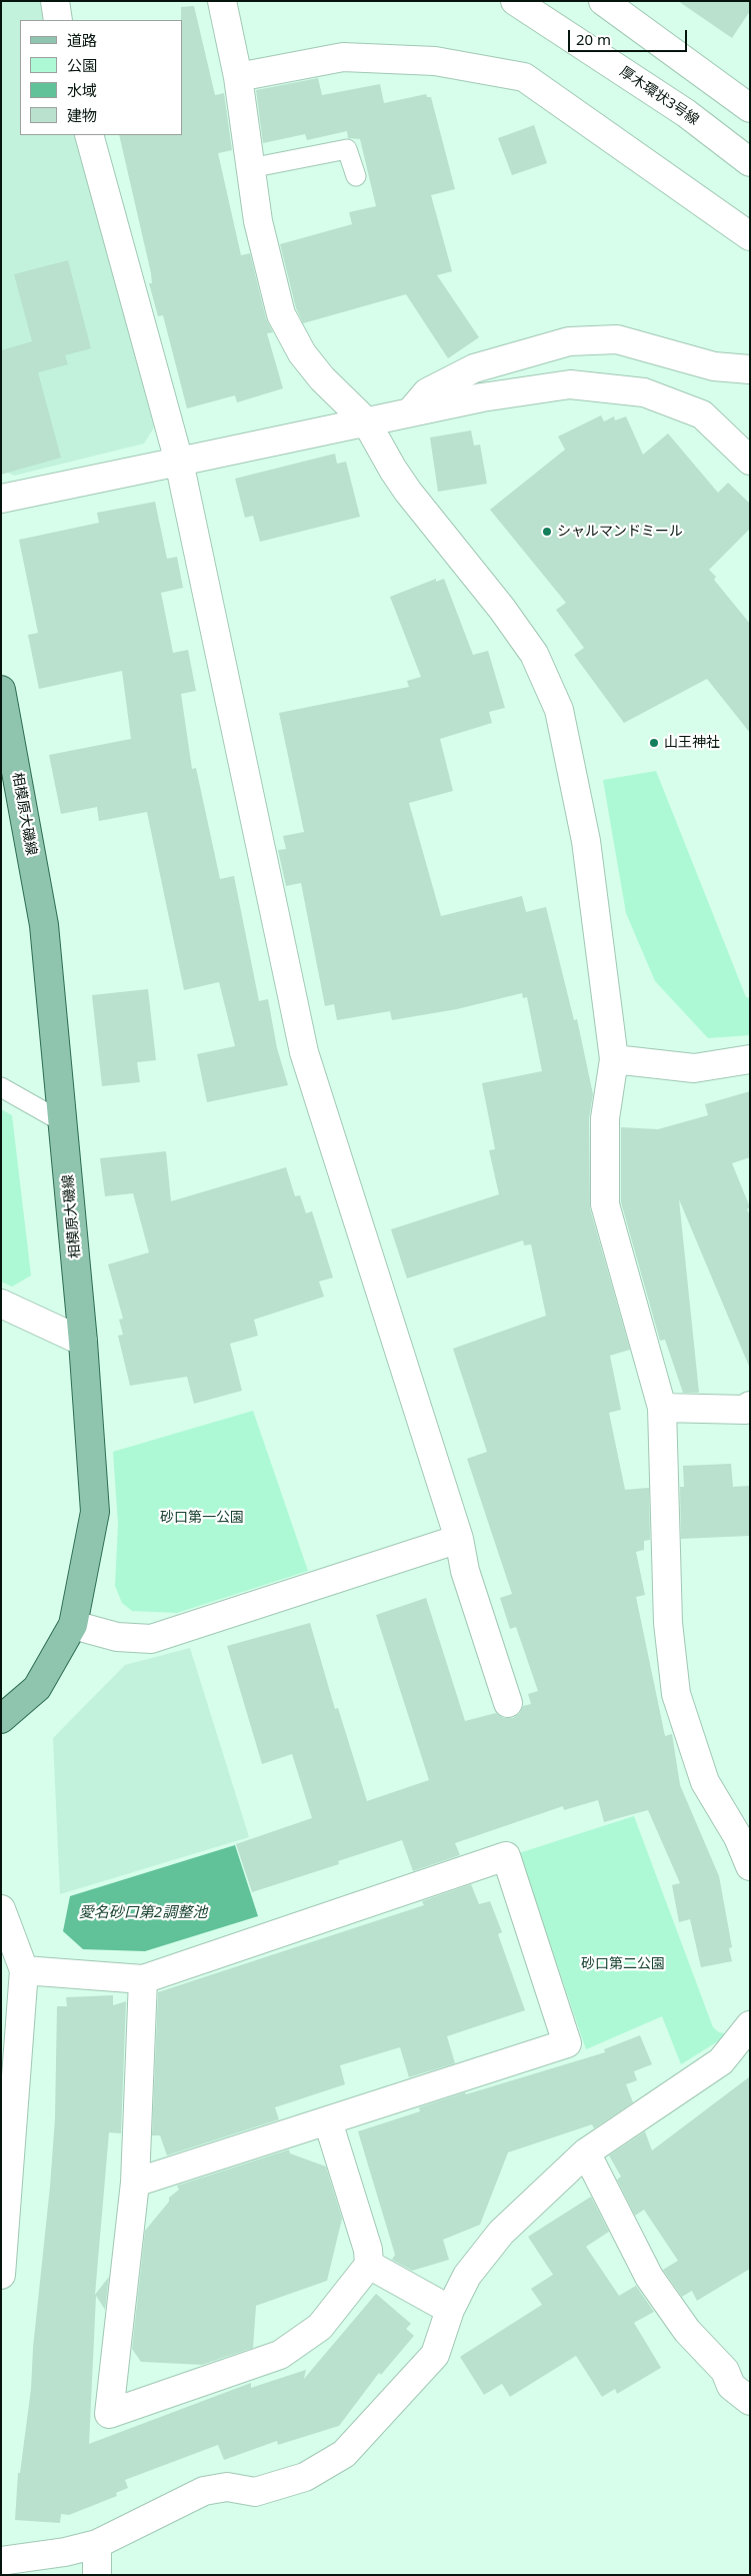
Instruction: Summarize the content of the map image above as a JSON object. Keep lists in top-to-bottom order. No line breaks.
{"streets":{"main road":["相模原大磯線"],"street":["厚木環状3号線"]},"water":["愛名砂口第2調整池"],"parks":["砂口第一公園","砂口第二公園"],"places":["シャルマンドミール","山王神社"],"legend":["道路","公園","水域","建物"],"scale_bar":"20 m"}
